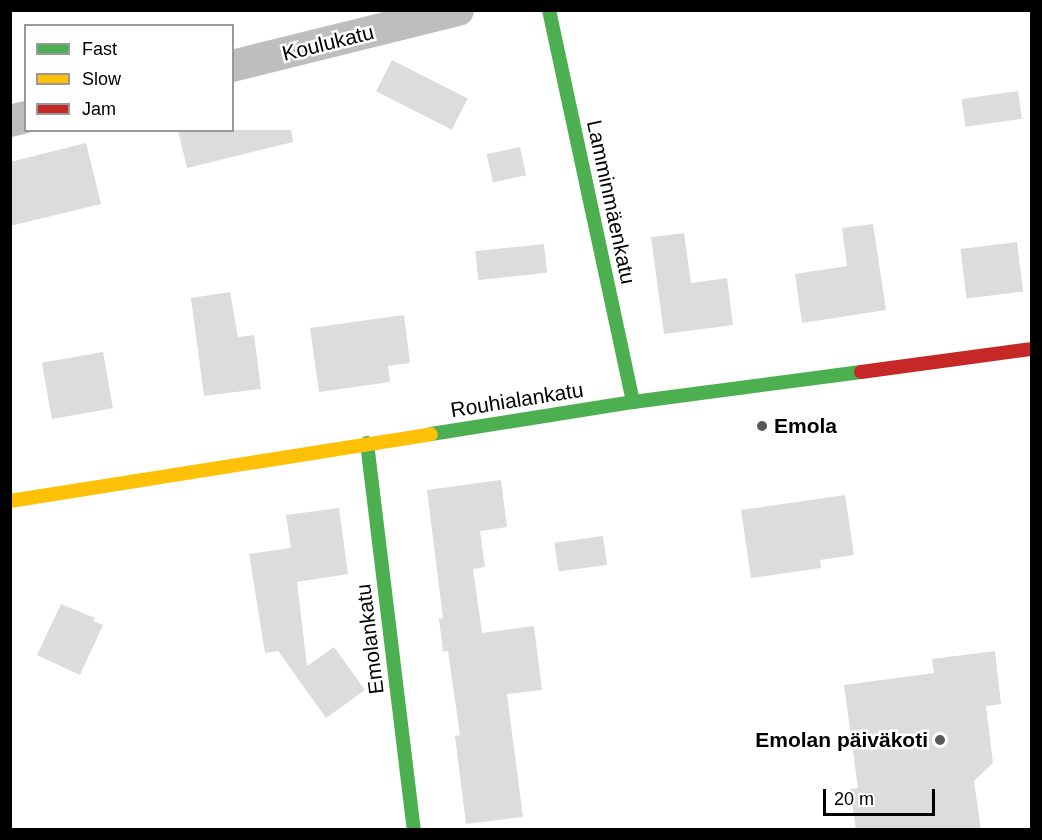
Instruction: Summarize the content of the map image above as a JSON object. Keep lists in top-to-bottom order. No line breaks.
{"streets":{"street":["Koulukatu","Lamminmäenkatu","Rouhialankatu","Emolankatu"]},"crossings":[["Lamminmäenkatu","Rouhialankatu"],["Rouhialankatu","Emolankatu"]],"places":["Emola","Emolan päiväkoti"],"legend":["Fast","Slow","Jam"],"scale_bar":"20 m"}
